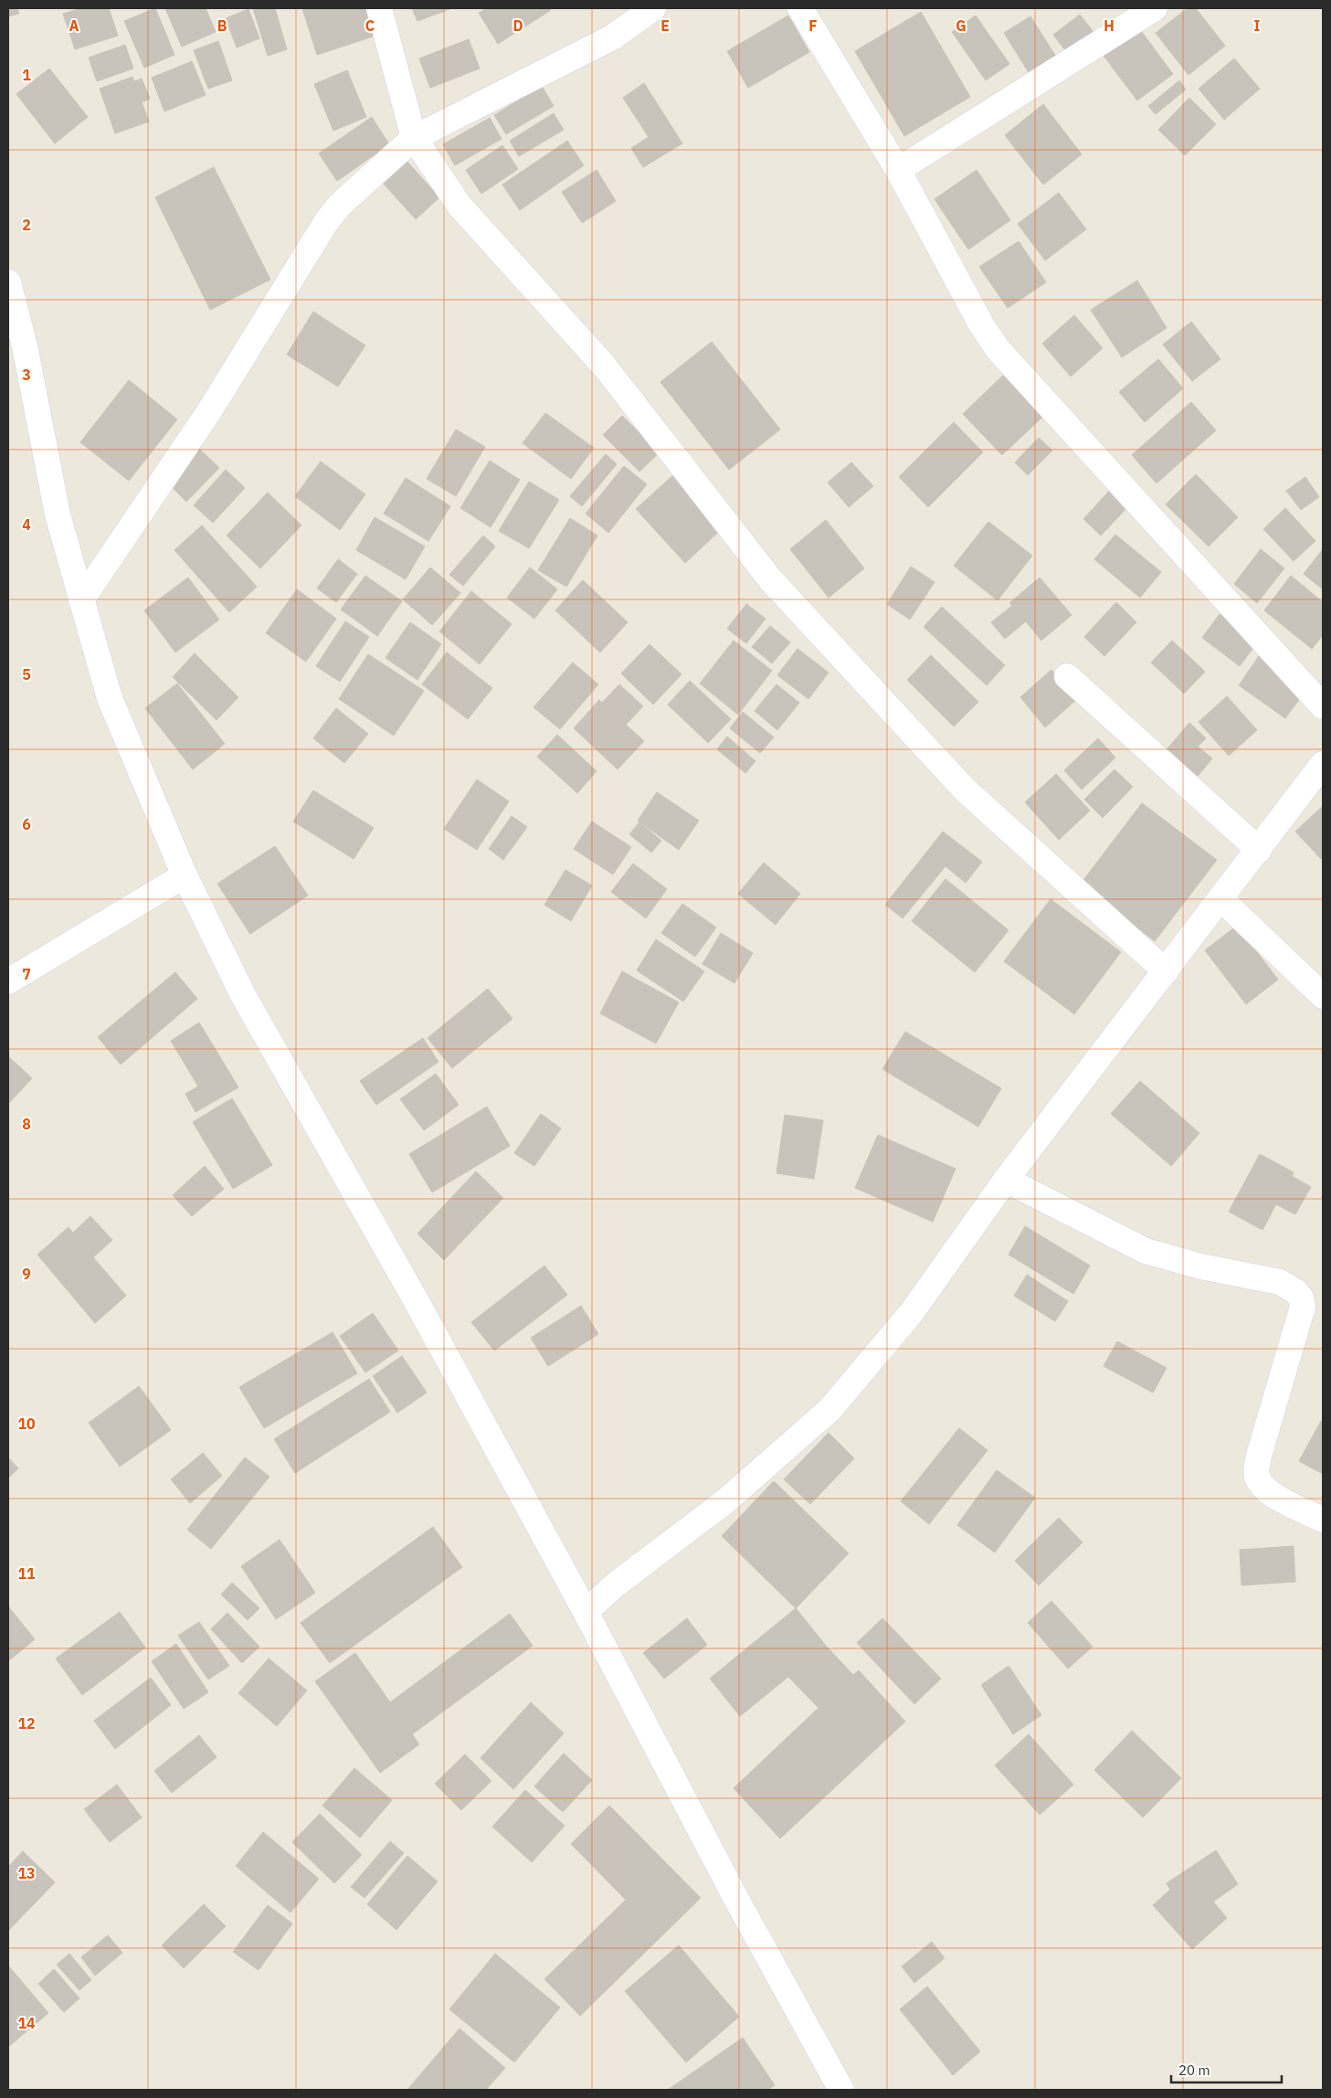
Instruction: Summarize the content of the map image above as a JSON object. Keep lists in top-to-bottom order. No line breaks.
{"scale_bar":"20 m","grid":{"columns":["A","B","C","D","E","F","G","H","I"],"rows":["1","2","3","4","5","6","7","8","9","10","11","12","13","14"]}}
